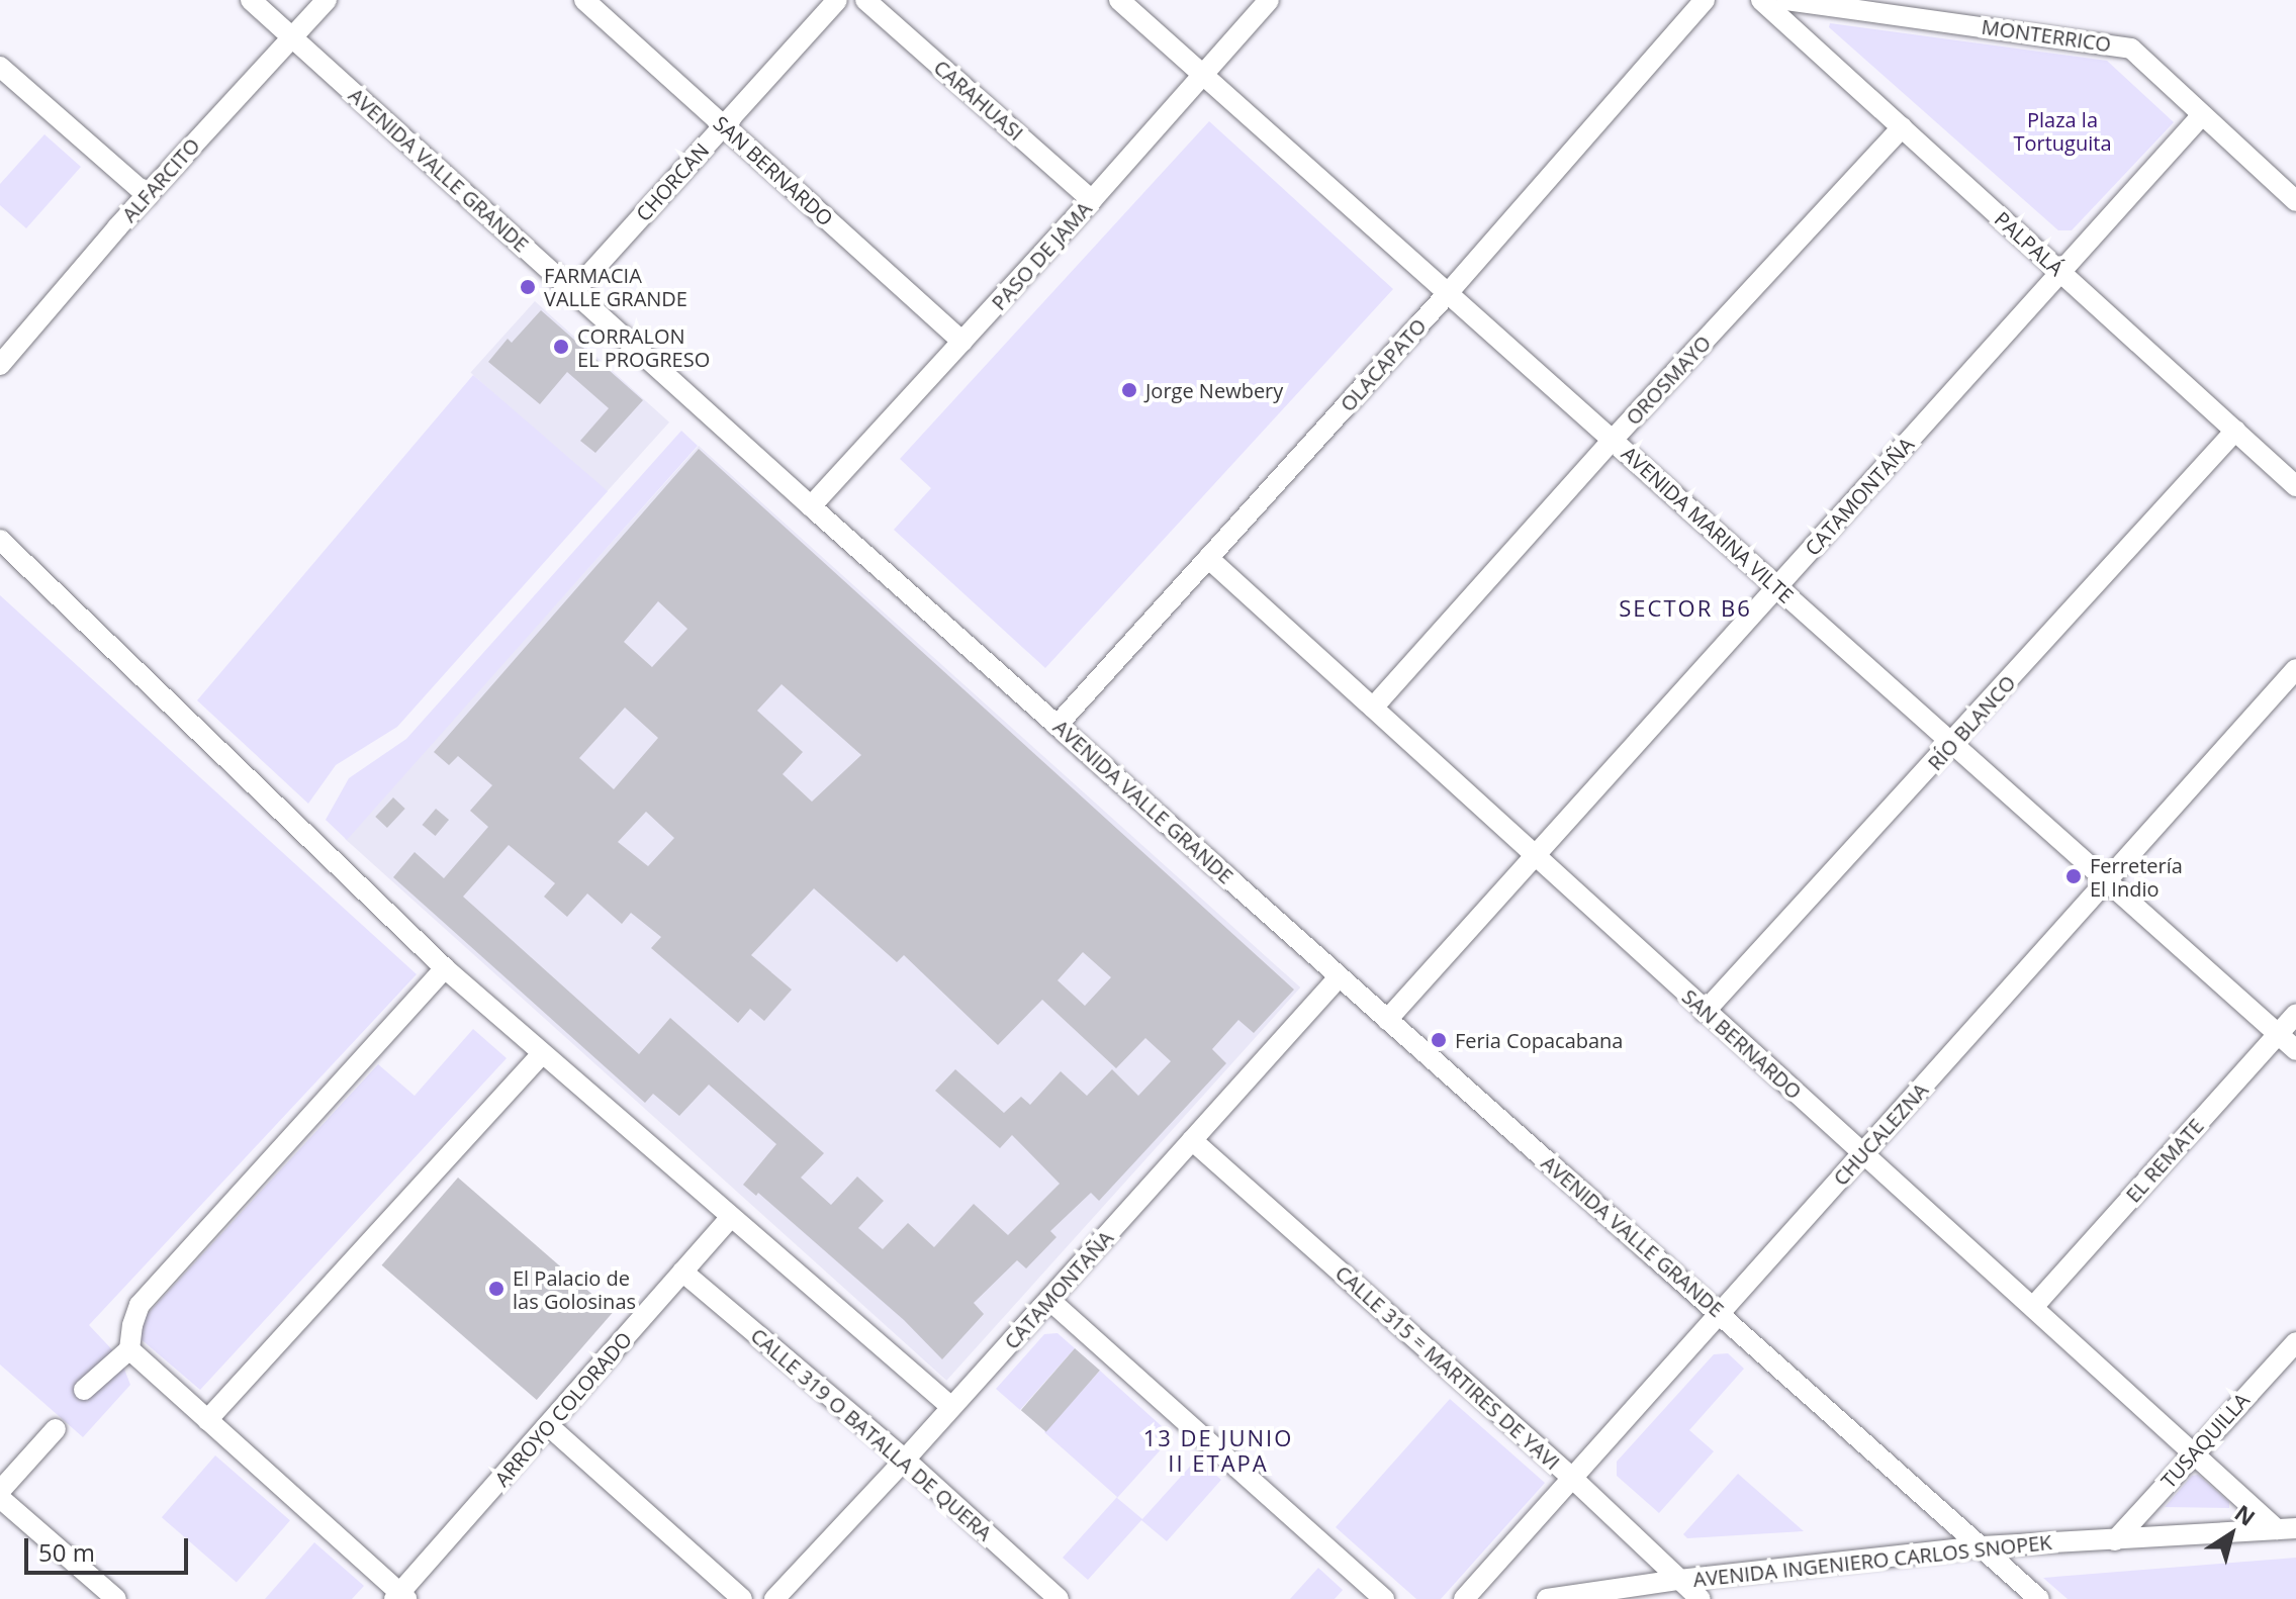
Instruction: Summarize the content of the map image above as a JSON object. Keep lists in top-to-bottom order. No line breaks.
{"streets":{"street":["MONTERRICO","CARAHUASI","AVENIDA VALLE GRANDE","SAN BERNARDO","ALFARCITO","CHORCAN","PALPALÁ","PASO DE JAMA","OLACAPATO","OROSMAYO","CATAMONTAÑA","AVENIDA MARINA VILTE","RÍO BLANCO","CHUCALEZNA","EL REMATE","CALLE 315 = MARTIRES DE YAVI","ARROYO COLORADO","CALLE 319 O BATALLA DE QUERA","TUSAQUILLA","AVENIDA INGENIERO CARLOS SNOPEK"]},"crossings":[["MONTERRICO","CATAMONTAÑA"],["CARAHUASI","PASO DE JAMA"],["AVENIDA VALLE GRANDE","ALFARCITO"],["AVENIDA VALLE GRANDE","CHORCAN"],["AVENIDA VALLE GRANDE","PASO DE JAMA"],["AVENIDA VALLE GRANDE","OLACAPATO"],["AVENIDA VALLE GRANDE","CATAMONTAÑA"],["AVENIDA VALLE GRANDE","CHUCALEZNA"],["AVENIDA VALLE GRANDE","AVENIDA INGENIERO CARLOS SNOPEK"],["SAN BERNARDO","CHORCAN"],["SAN BERNARDO","PASO DE JAMA"],["SAN BERNARDO","OLACAPATO"],["SAN BERNARDO","OROSMAYO"],["SAN BERNARDO","CATAMONTAÑA"],["SAN BERNARDO","RÍO BLANCO"],["SAN BERNARDO","CHUCALEZNA"],["SAN BERNARDO","EL REMATE"],["SAN BERNARDO","TUSAQUILLA"],["SAN BERNARDO","AVENIDA INGENIERO CARLOS SNOPEK"],["PALPALÁ","OROSMAYO"],["PALPALÁ","CATAMONTAÑA"],["PALPALÁ","RÍO BLANCO"],["PASO DE JAMA","AVENIDA MARINA VILTE"],["OLACAPATO","AVENIDA MARINA VILTE"],["OROSMAYO","AVENIDA MARINA VILTE"],["CATAMONTAÑA","AVENIDA MARINA VILTE"],["CATAMONTAÑA","CALLE 315 = MARTIRES DE YAVI"],["CATAMONTAÑA","CALLE 319 O BATALLA DE QUERA"],["AVENIDA MARINA VILTE","RÍO BLANCO"],["AVENIDA MARINA VILTE","CHUCALEZNA"],["AVENIDA MARINA VILTE","EL REMATE"],["CHUCALEZNA","CALLE 315 = MARTIRES DE YAVI"],["CALLE 315 = MARTIRES DE YAVI","AVENIDA INGENIERO CARLOS SNOPEK"],["ARROYO COLORADO","CALLE 319 O BATALLA DE QUERA"],["TUSAQUILLA","AVENIDA INGENIERO CARLOS SNOPEK"]],"districts":["SECTOR B6","13 DE JUNIO II ETAPA"],"parks":["Plaza la Tortuguita"],"places":["FARMACIA VALLE GRANDE","CORRALON EL PROGRESO","Jorge Newbery","Ferretería El Indio","Feria Copacabana","El Palacio de las Golosinas"],"scale_bar":"50 m","north":"top right"}
